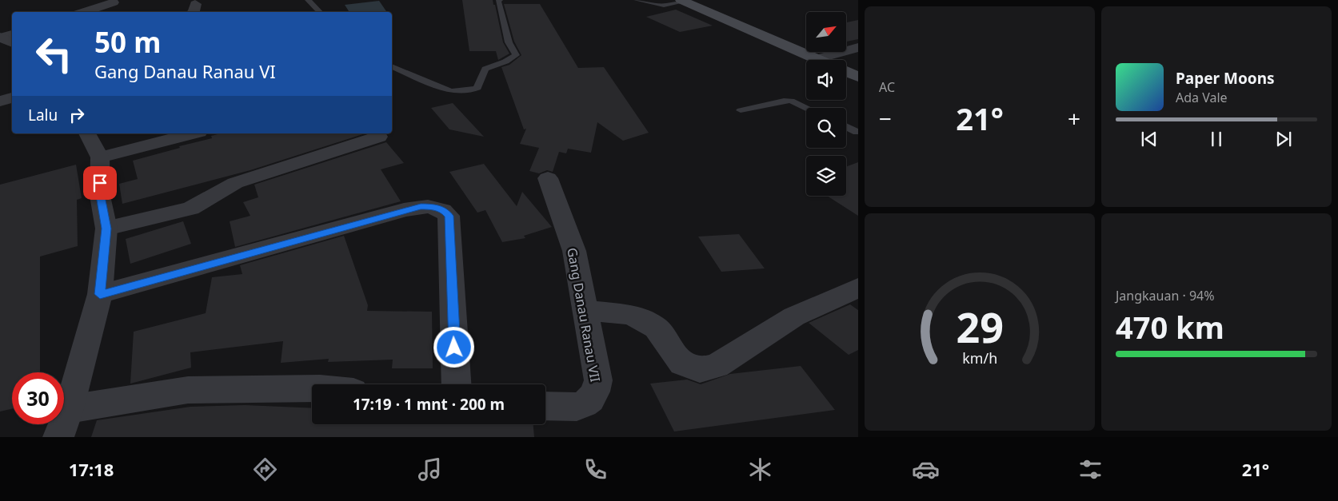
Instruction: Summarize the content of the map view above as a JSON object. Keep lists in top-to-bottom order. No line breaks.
{"streets":{"street":["Gang Danau Ranau VII"]},"north":"top right","page":{"tile":["AC",["Jangkauan · 94%","470 km"]],"turn":["50 m","Gang Danau Ranau VI"],"song":["Paper Moons","Ada Vale"],"then":"Lalu","heat":["−","21°","+"],"limit":"30","trip":"17:19 · 1 mnt · 200 m","tabs":["17:18","21°"],"gauge":["29","km/h"]}}
